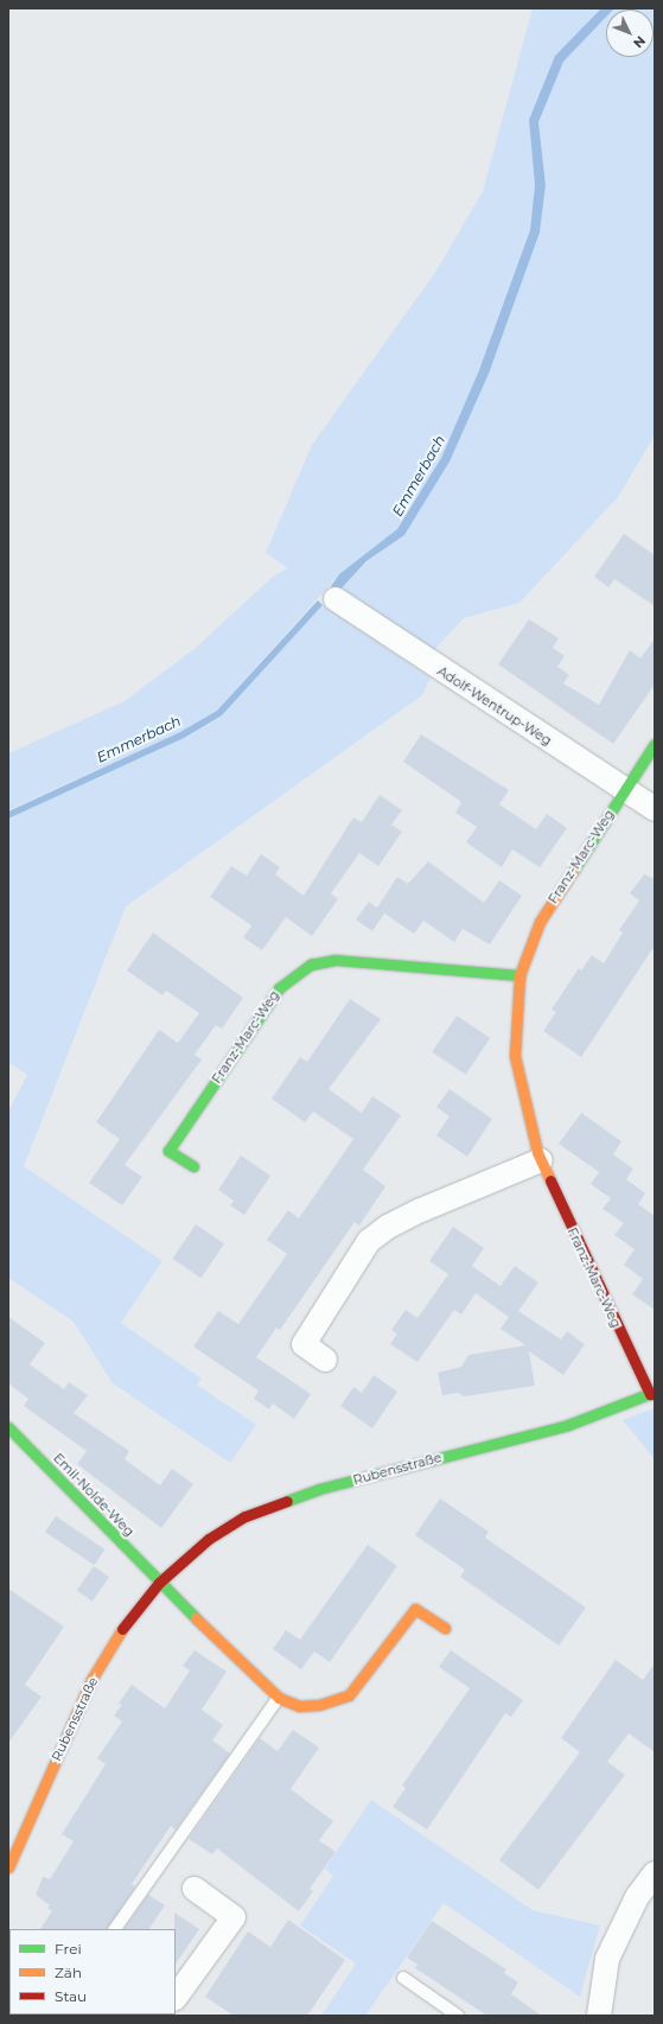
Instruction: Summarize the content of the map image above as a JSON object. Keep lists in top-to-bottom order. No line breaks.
{"streets":{"street":["Adolf-Wentrup-Weg","Franz-Marc-Weg","Rubensstraße","Emil-Nolde-Weg"]},"crossings":[["Adolf-Wentrup-Weg","Franz-Marc-Weg"],["Franz-Marc-Weg","Rubensstraße"],["Rubensstraße","Emil-Nolde-Weg"]],"water":["Emmerbach"],"legend":["Frei","Zäh","Stau"],"north":"bottom right"}
